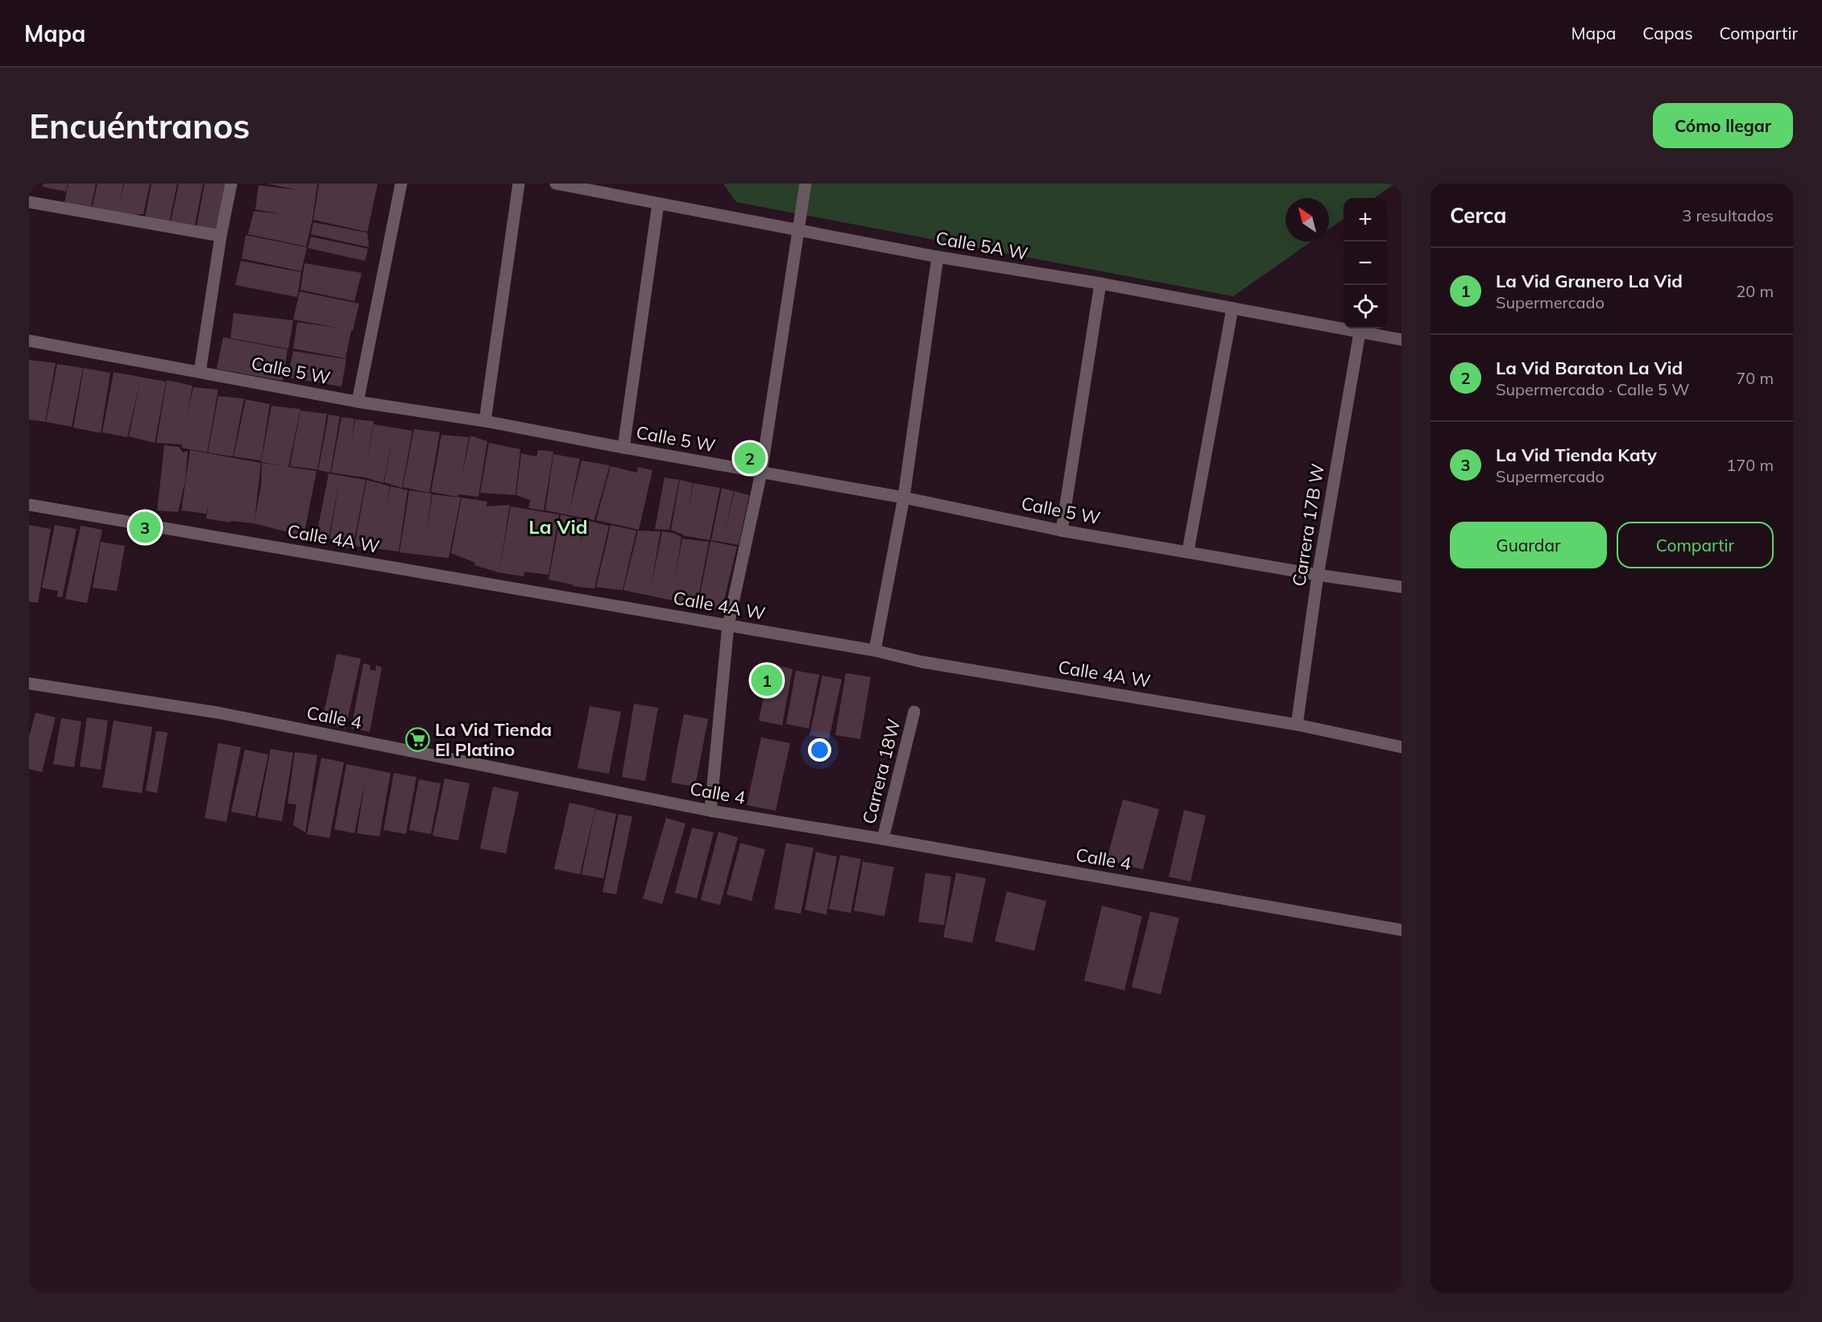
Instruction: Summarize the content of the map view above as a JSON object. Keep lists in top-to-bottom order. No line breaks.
{"streets":{"street":["Calle 5A W","Calle 5 W","Carrera 17B W","Calle 4A W","Calle 4","Carrera 18W"]},"crossings":[["Calle 5A W","Carrera 17B W"],["Calle 5 W","Carrera 17B W"],["Carrera 17B W","Calle 4A W"],["Calle 4","Carrera 18W"]],"districts":["La Vid"],"places":{"supermarket":["La Vid Tienda El Platino"]},"north":"top left","page":{"header":"Mapa","nav":["Mapa","Capas","Compartir"],"buttons":["Cómo llegar",["Guardar","Compartir"]],"title":"Encuéntranos","heading":["Cerca","3 resultados"],"map_buttons":["+","−"],"list":[{"mark":"1","name":"La Vid Granero La Vid","note":"Supermercado","value":"20 m"},{"mark":"2","name":"La Vid Baraton La Vid","note":"Supermercado · Calle 5 W","value":"70 m"},{"mark":"3","name":"La Vid Tienda Katy","note":"Supermercado","value":"170 m"}],"pins":["2","3","1"]}}
